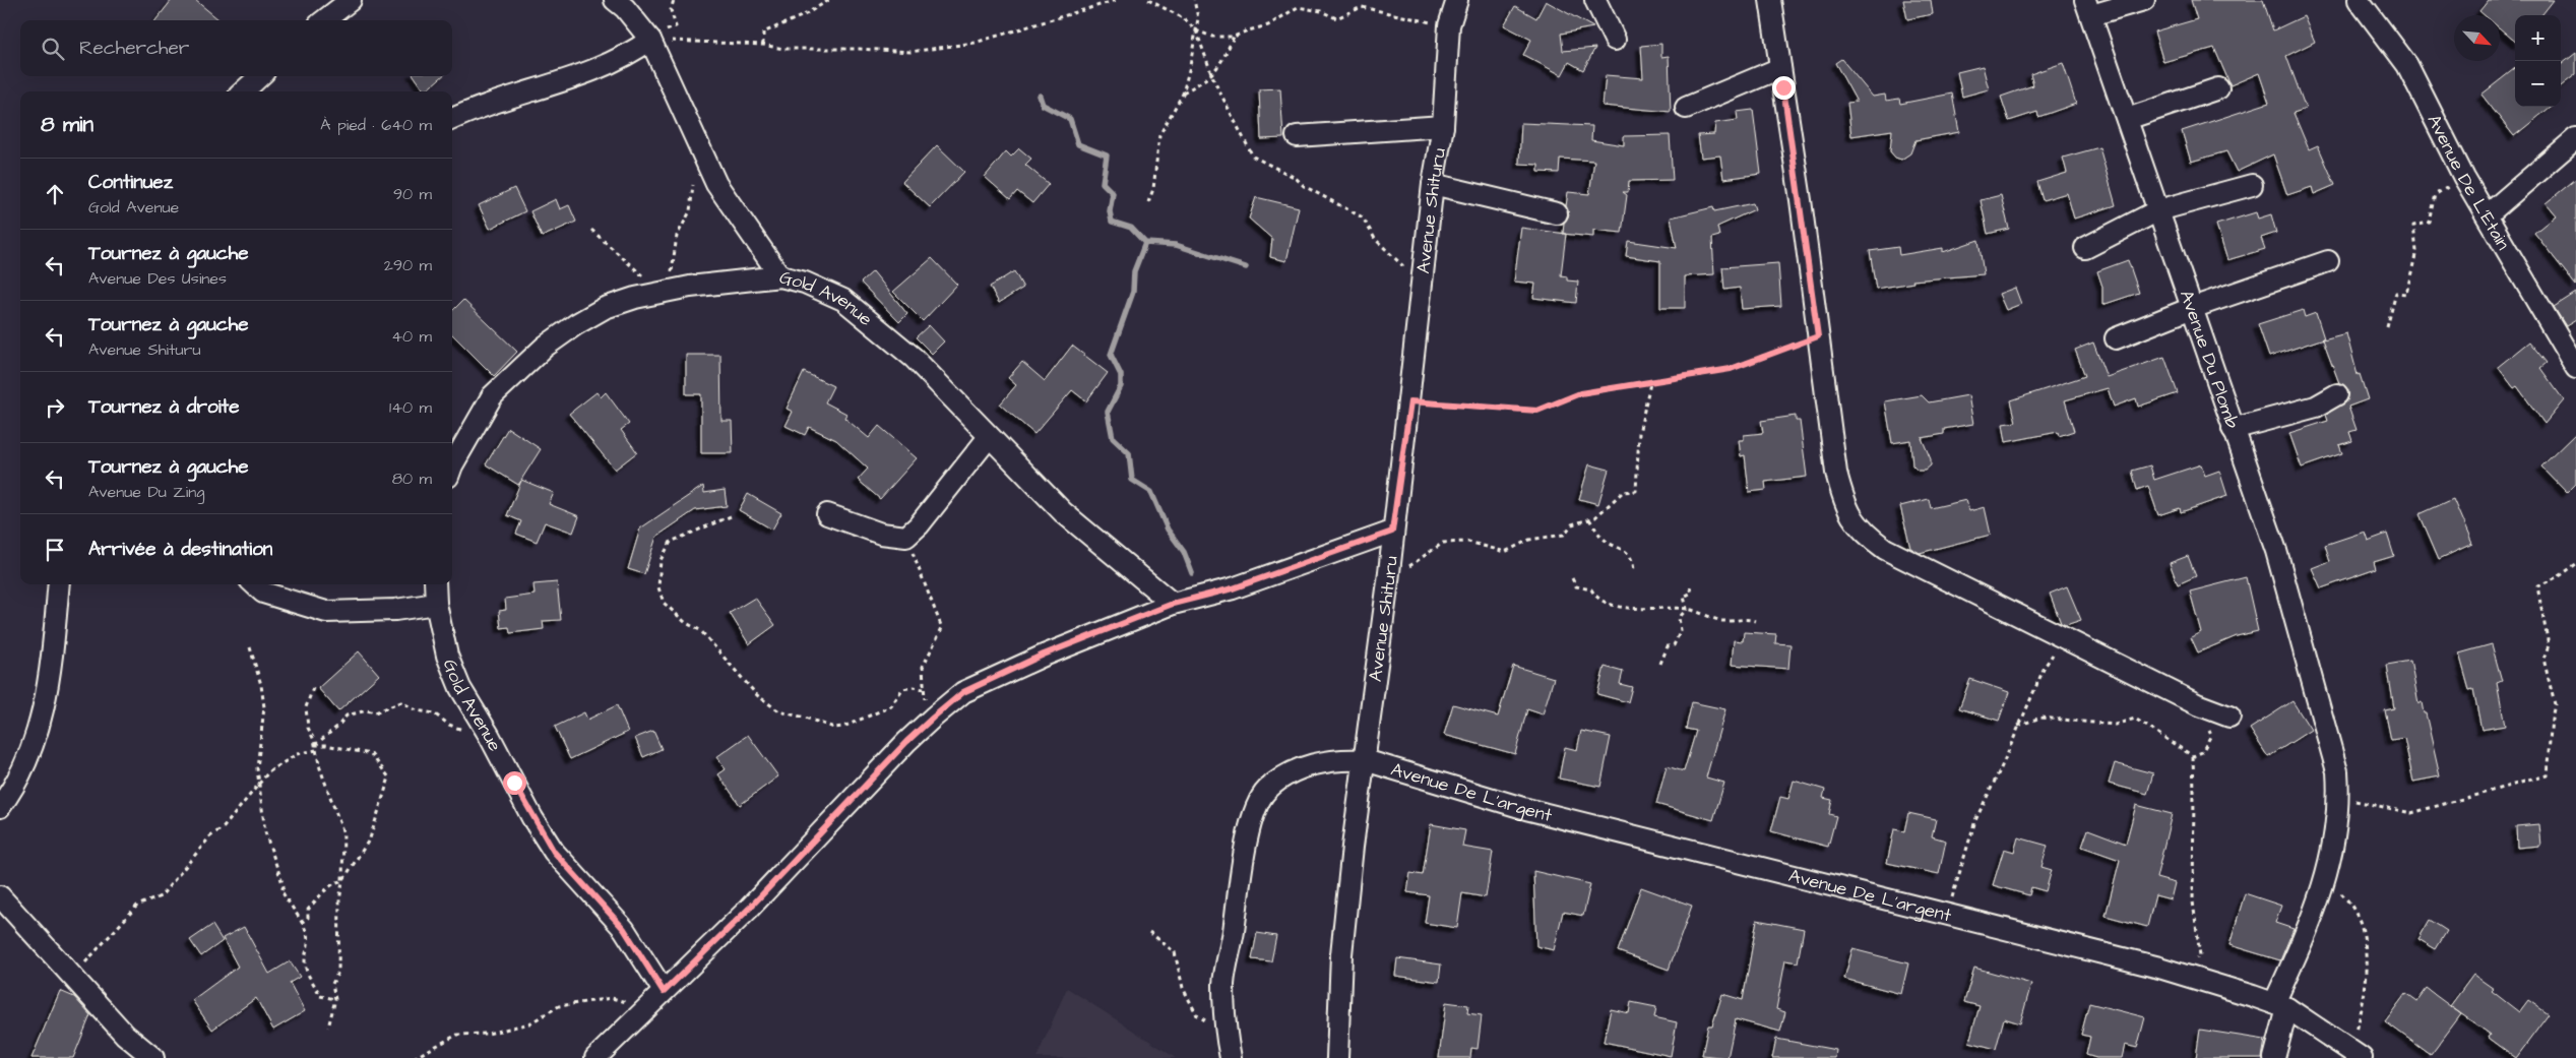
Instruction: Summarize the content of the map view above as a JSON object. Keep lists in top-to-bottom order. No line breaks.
{"streets":{"street":["Avenue De L'Etain","Avenue Shituru","Gold Avenue","Avenue Du Plomb","Avenue De L'argent"]},"crossings":[["Avenue Shituru","Avenue De L'argent"],["Avenue Du Plomb","Avenue De L'argent"]],"north":"bottom right","page":{"map_buttons":["+","−"],"search":"Rechercher","heading":["8 min","À pied · 640 m"],"list":[["Continuez","Gold Avenue","90 m"],["Tournez à gauche","Avenue Des Usines","290 m"],["Tournez à gauche","Avenue Shituru","40 m"],["Tournez à droite","140 m"],["Tournez à gauche","Avenue Du Zing","80 m"],"Arrivée à destination"]}}
